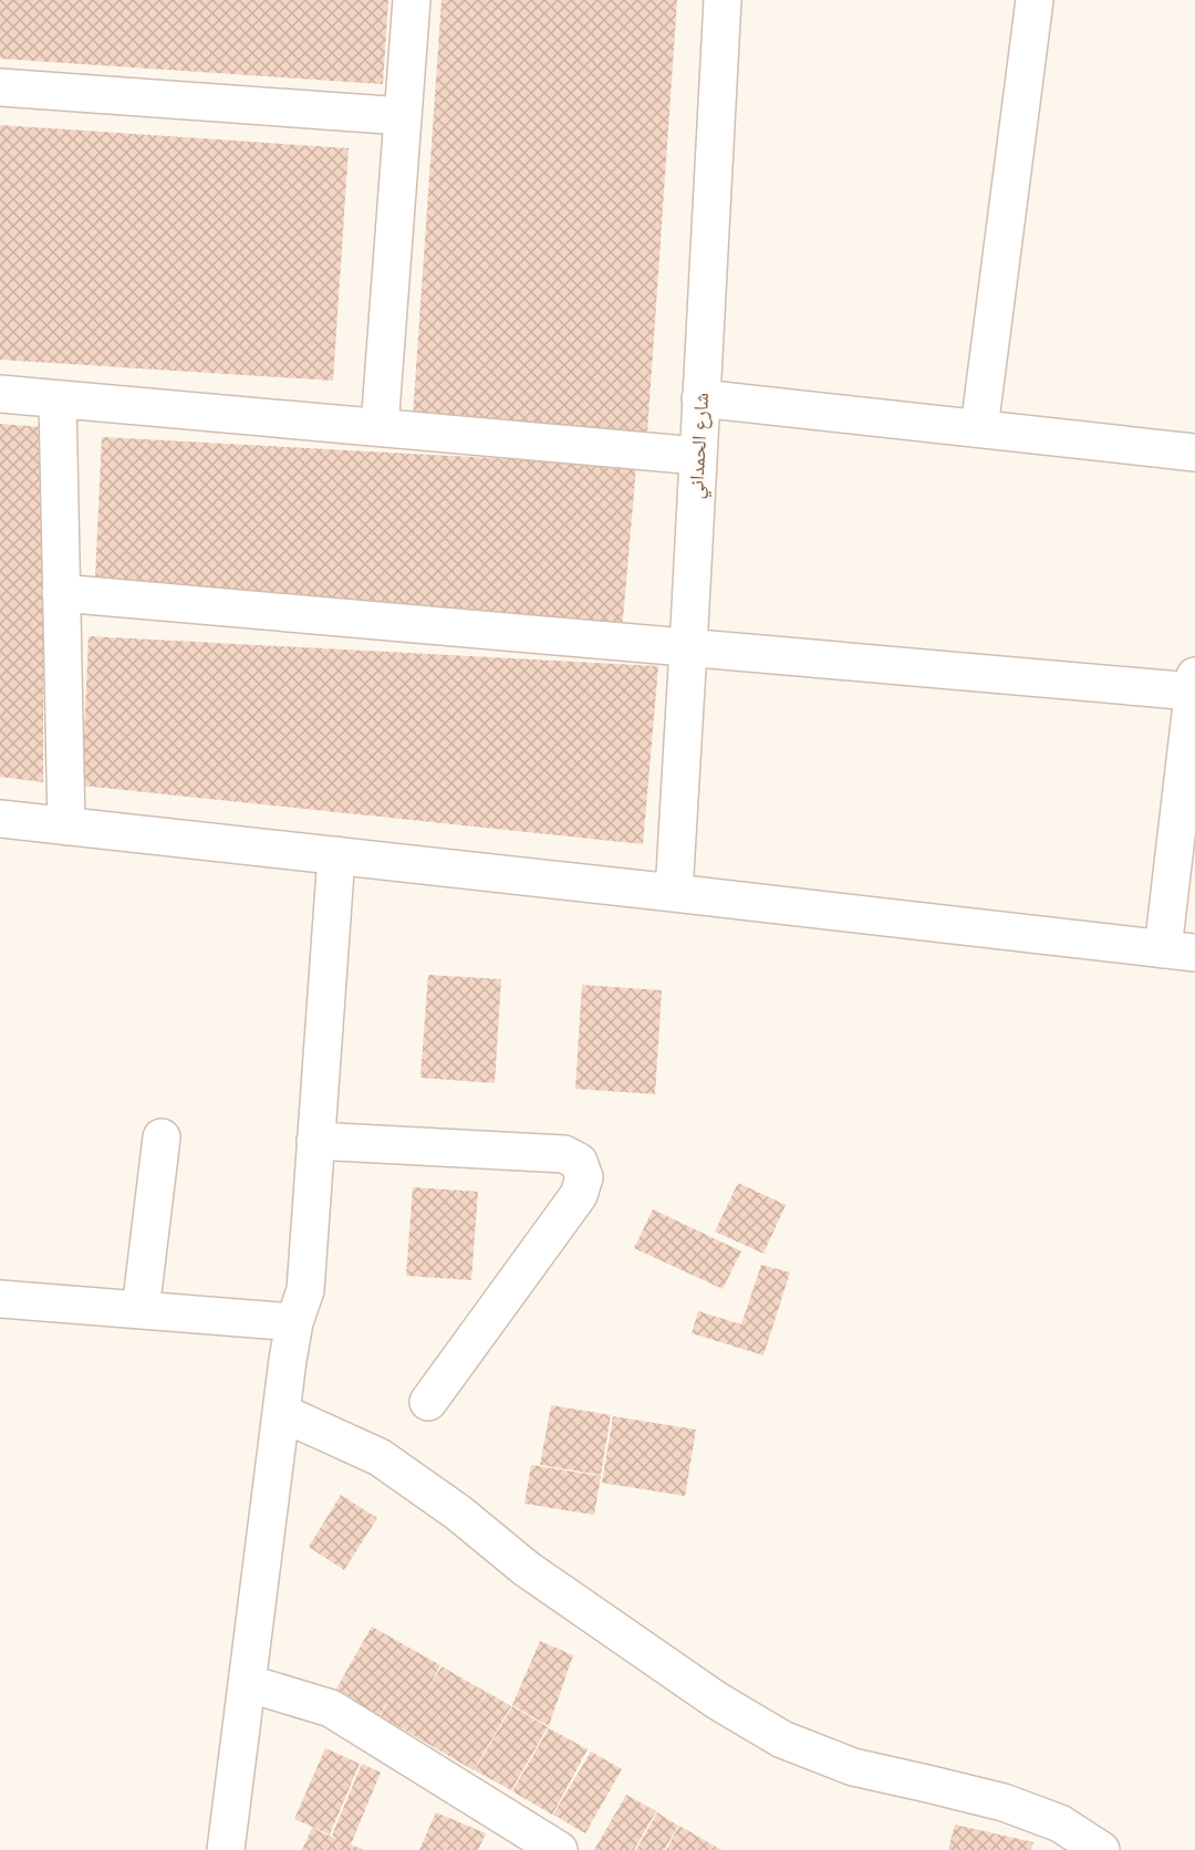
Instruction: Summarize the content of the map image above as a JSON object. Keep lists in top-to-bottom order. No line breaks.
{"streets":{"street":["شارع الحمداني"]}}
